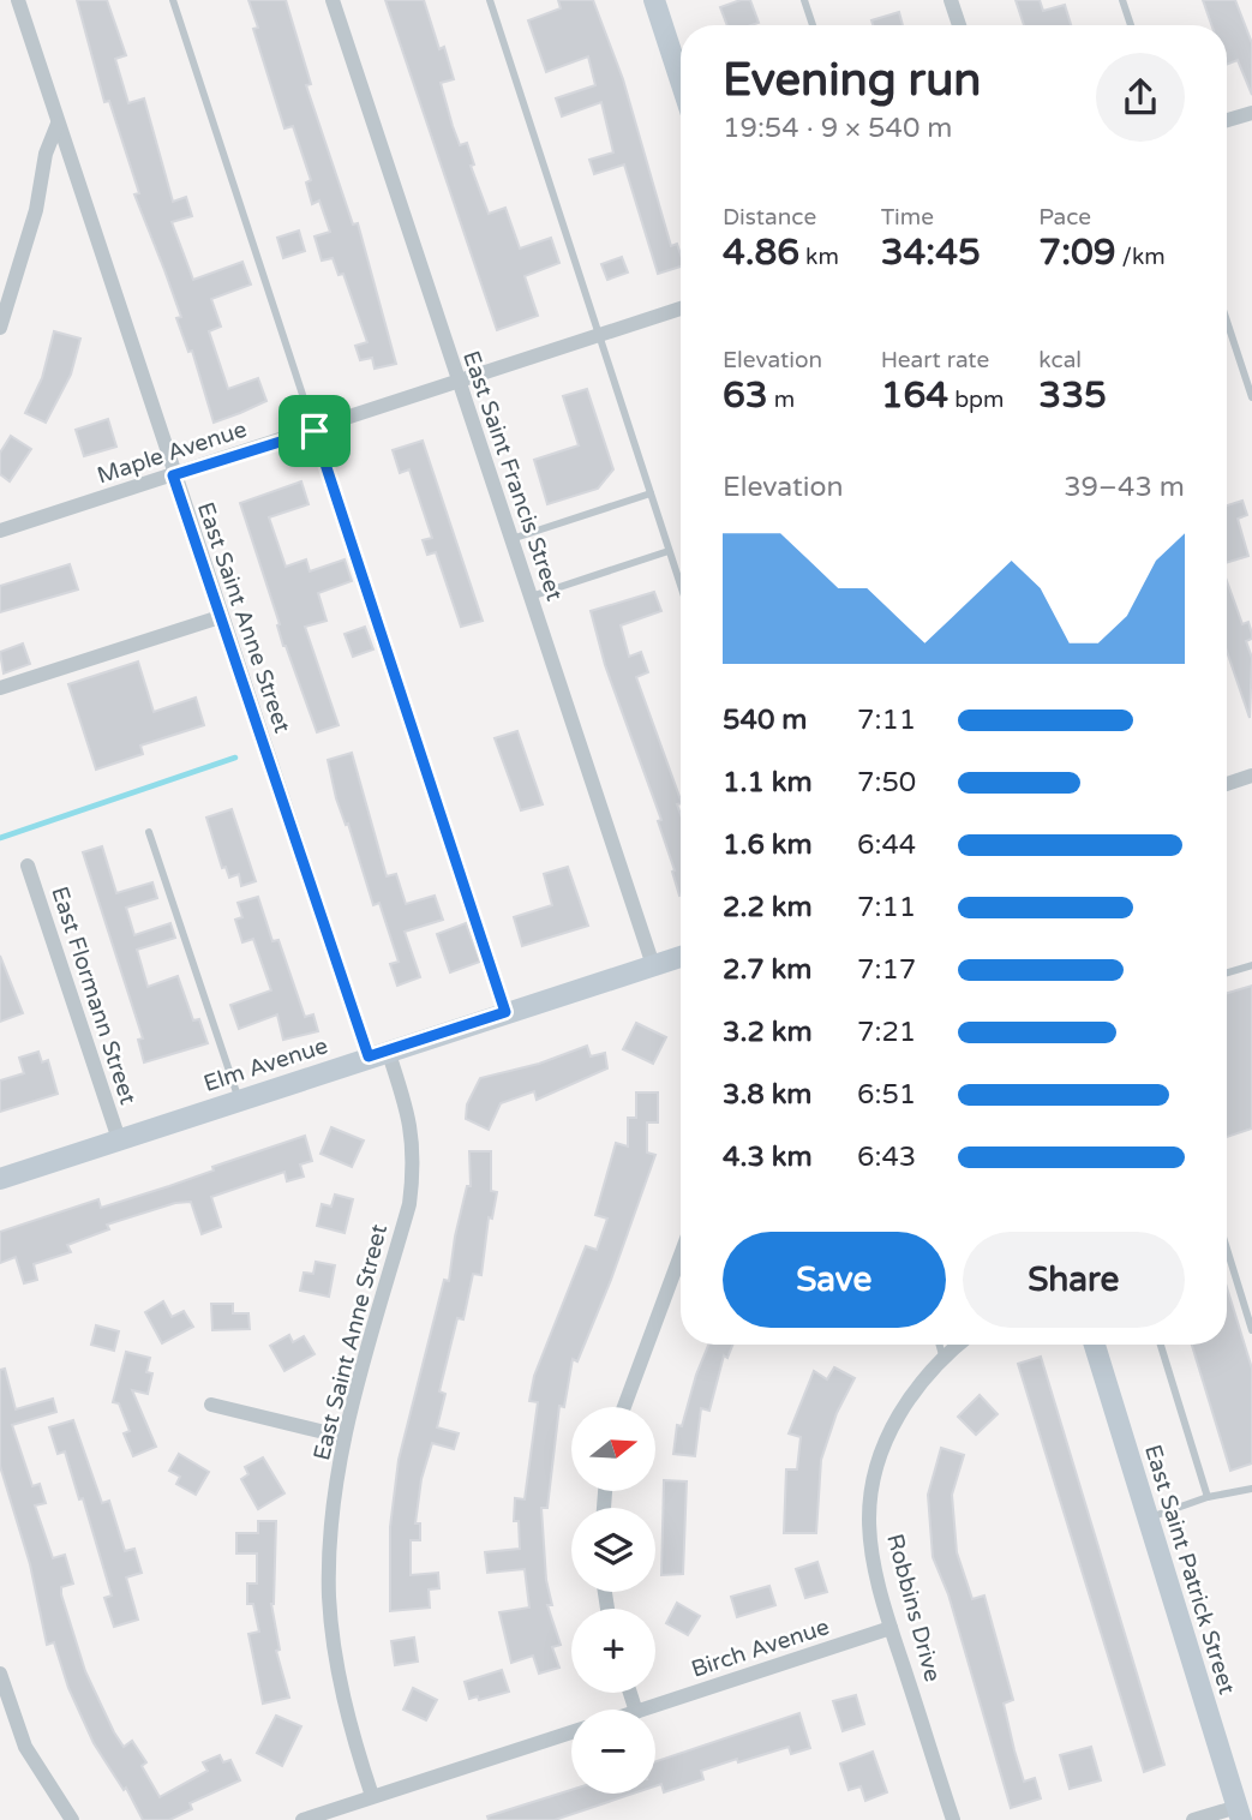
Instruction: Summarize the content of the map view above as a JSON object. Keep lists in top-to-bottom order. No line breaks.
{"streets":{"street":["Maple Avenue","East Saint Francis Street","East Saint Anne Street","East Flormann Street","Elm Avenue","East Saint Patrick Street","Robbins Drive","Birch Avenue"]},"crossings":[["Maple Avenue","East Saint Francis Street"],["Maple Avenue","East Saint Anne Street"],["East Saint Francis Street","Elm Avenue"],["East Saint Anne Street","Elm Avenue"],["East Flormann Street","Elm Avenue"],["Robbins Drive","Birch Avenue"]],"north":"right","page":{"heading":["Evening run","19:54 · 9 × 540 m"],"stats":[["Distance","4.86 km"],["Time","34:45"],["Pace","7:09 /km"],["Elevation","63 m"],["Heart rate","164 bpm"],["kcal","335"]],"chart":["Elevation","39–43 m"],"list":[{"name":"540 m","note":"7:11"},{"name":"1.1 km","note":"7:50"},{"name":"1.6 km","note":"6:44"},{"name":"2.2 km","note":"7:11"},{"name":"2.7 km","note":"7:17"},{"name":"3.2 km","note":"7:21"},{"name":"3.8 km","note":"6:51"},{"name":"4.3 km","note":"6:43"}],"buttons":["Save","Share"],"map_buttons":["+","−"]}}
